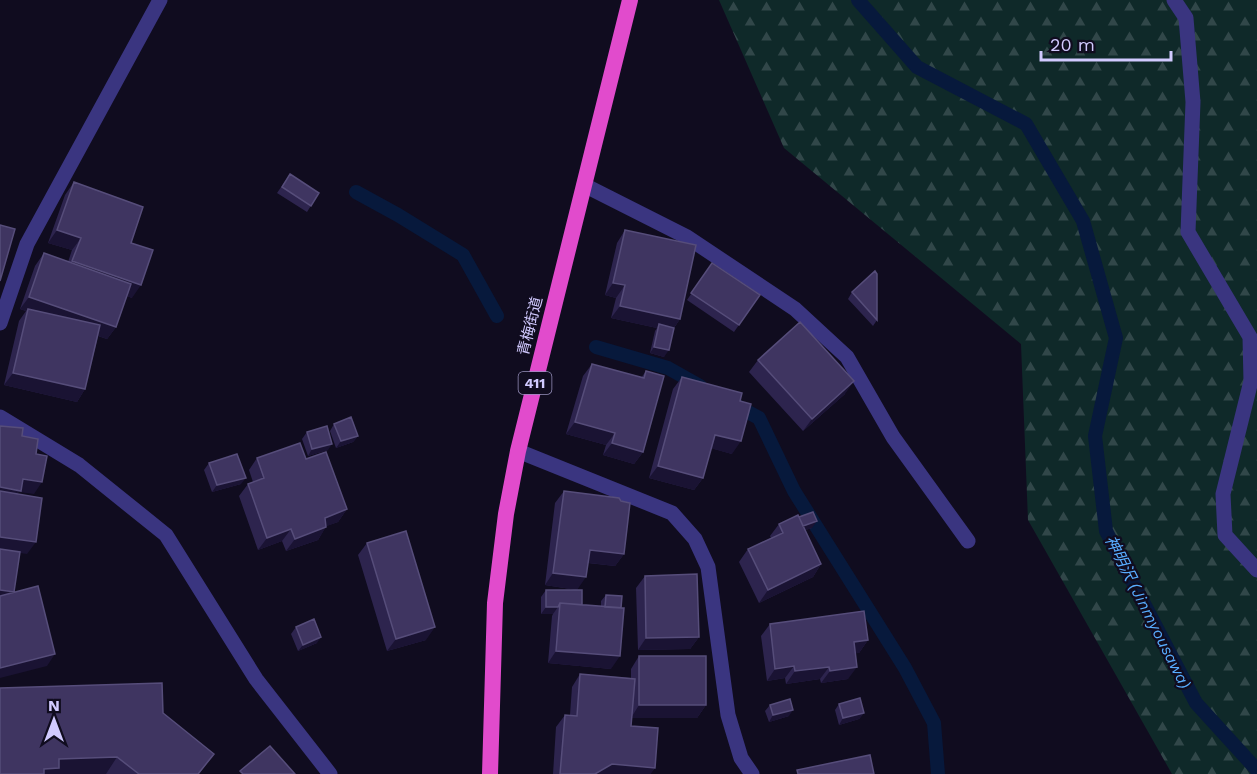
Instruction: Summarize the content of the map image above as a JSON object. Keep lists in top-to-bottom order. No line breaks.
{"streets":{"highway":["青梅街道","411"]},"water":["神明沢 (Jinmyousawa)"],"scale_bar":"20 m","north":"top"}
